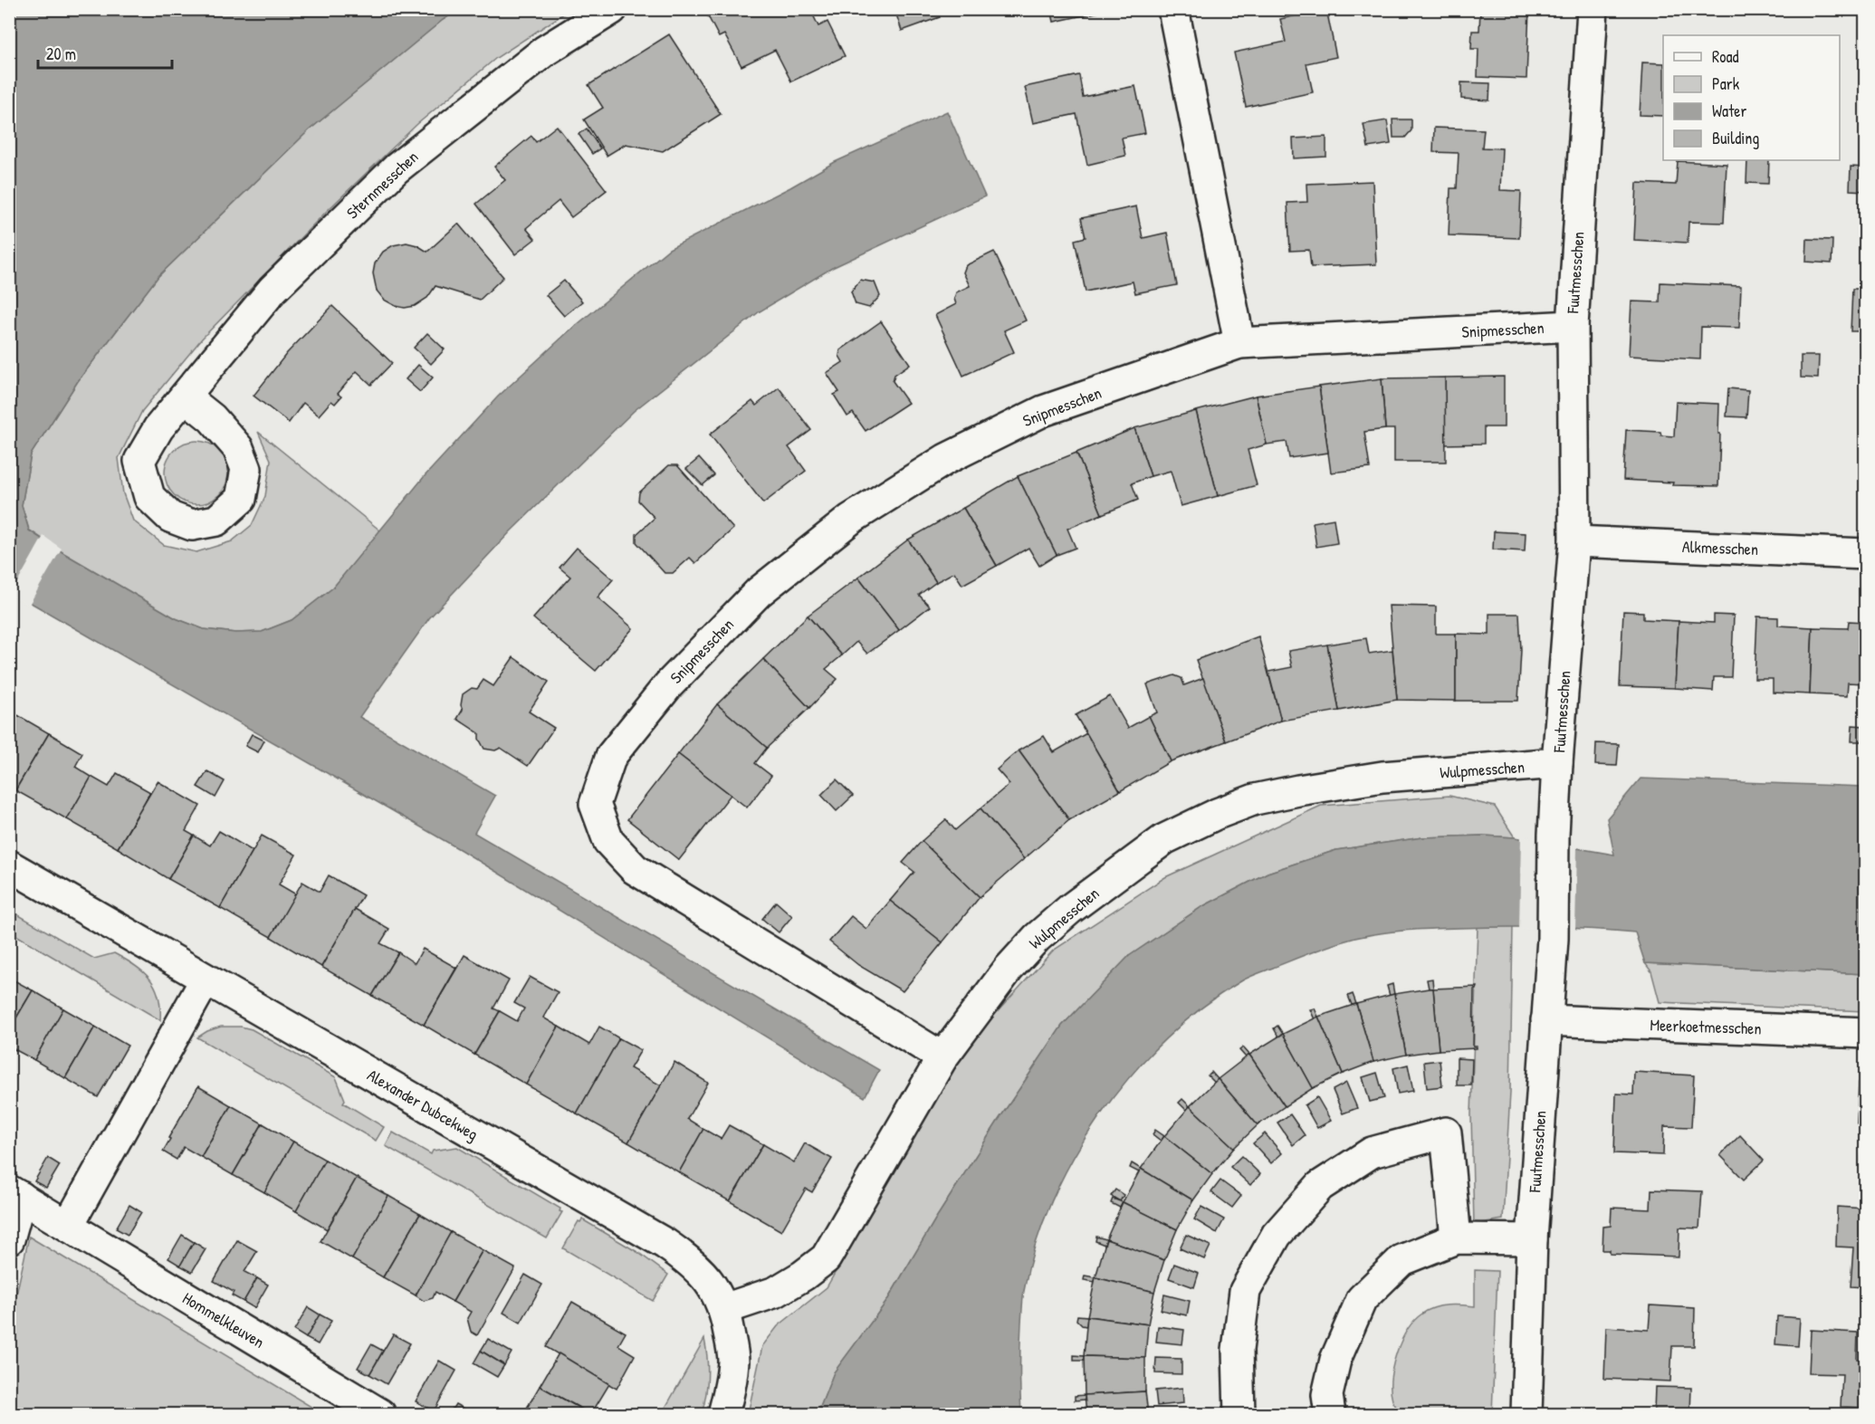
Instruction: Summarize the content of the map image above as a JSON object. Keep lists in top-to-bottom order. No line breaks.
{"streets":{"street":["Sternmesschen","Fuutmesschen","Snipmesschen","Alkmesschen","Wulpmesschen","Meerkoetmesschen","Alexander Dubcekweg","Hommelkleuven"]},"crossings":[["Fuutmesschen","Snipmesschen"],["Fuutmesschen","Alkmesschen"],["Fuutmesschen","Wulpmesschen"],["Fuutmesschen","Meerkoetmesschen"],["Snipmesschen","Wulpmesschen"],["Wulpmesschen","Alexander Dubcekweg"]],"legend":["Road","Park","Water","Building"],"scale_bar":"20 m"}
